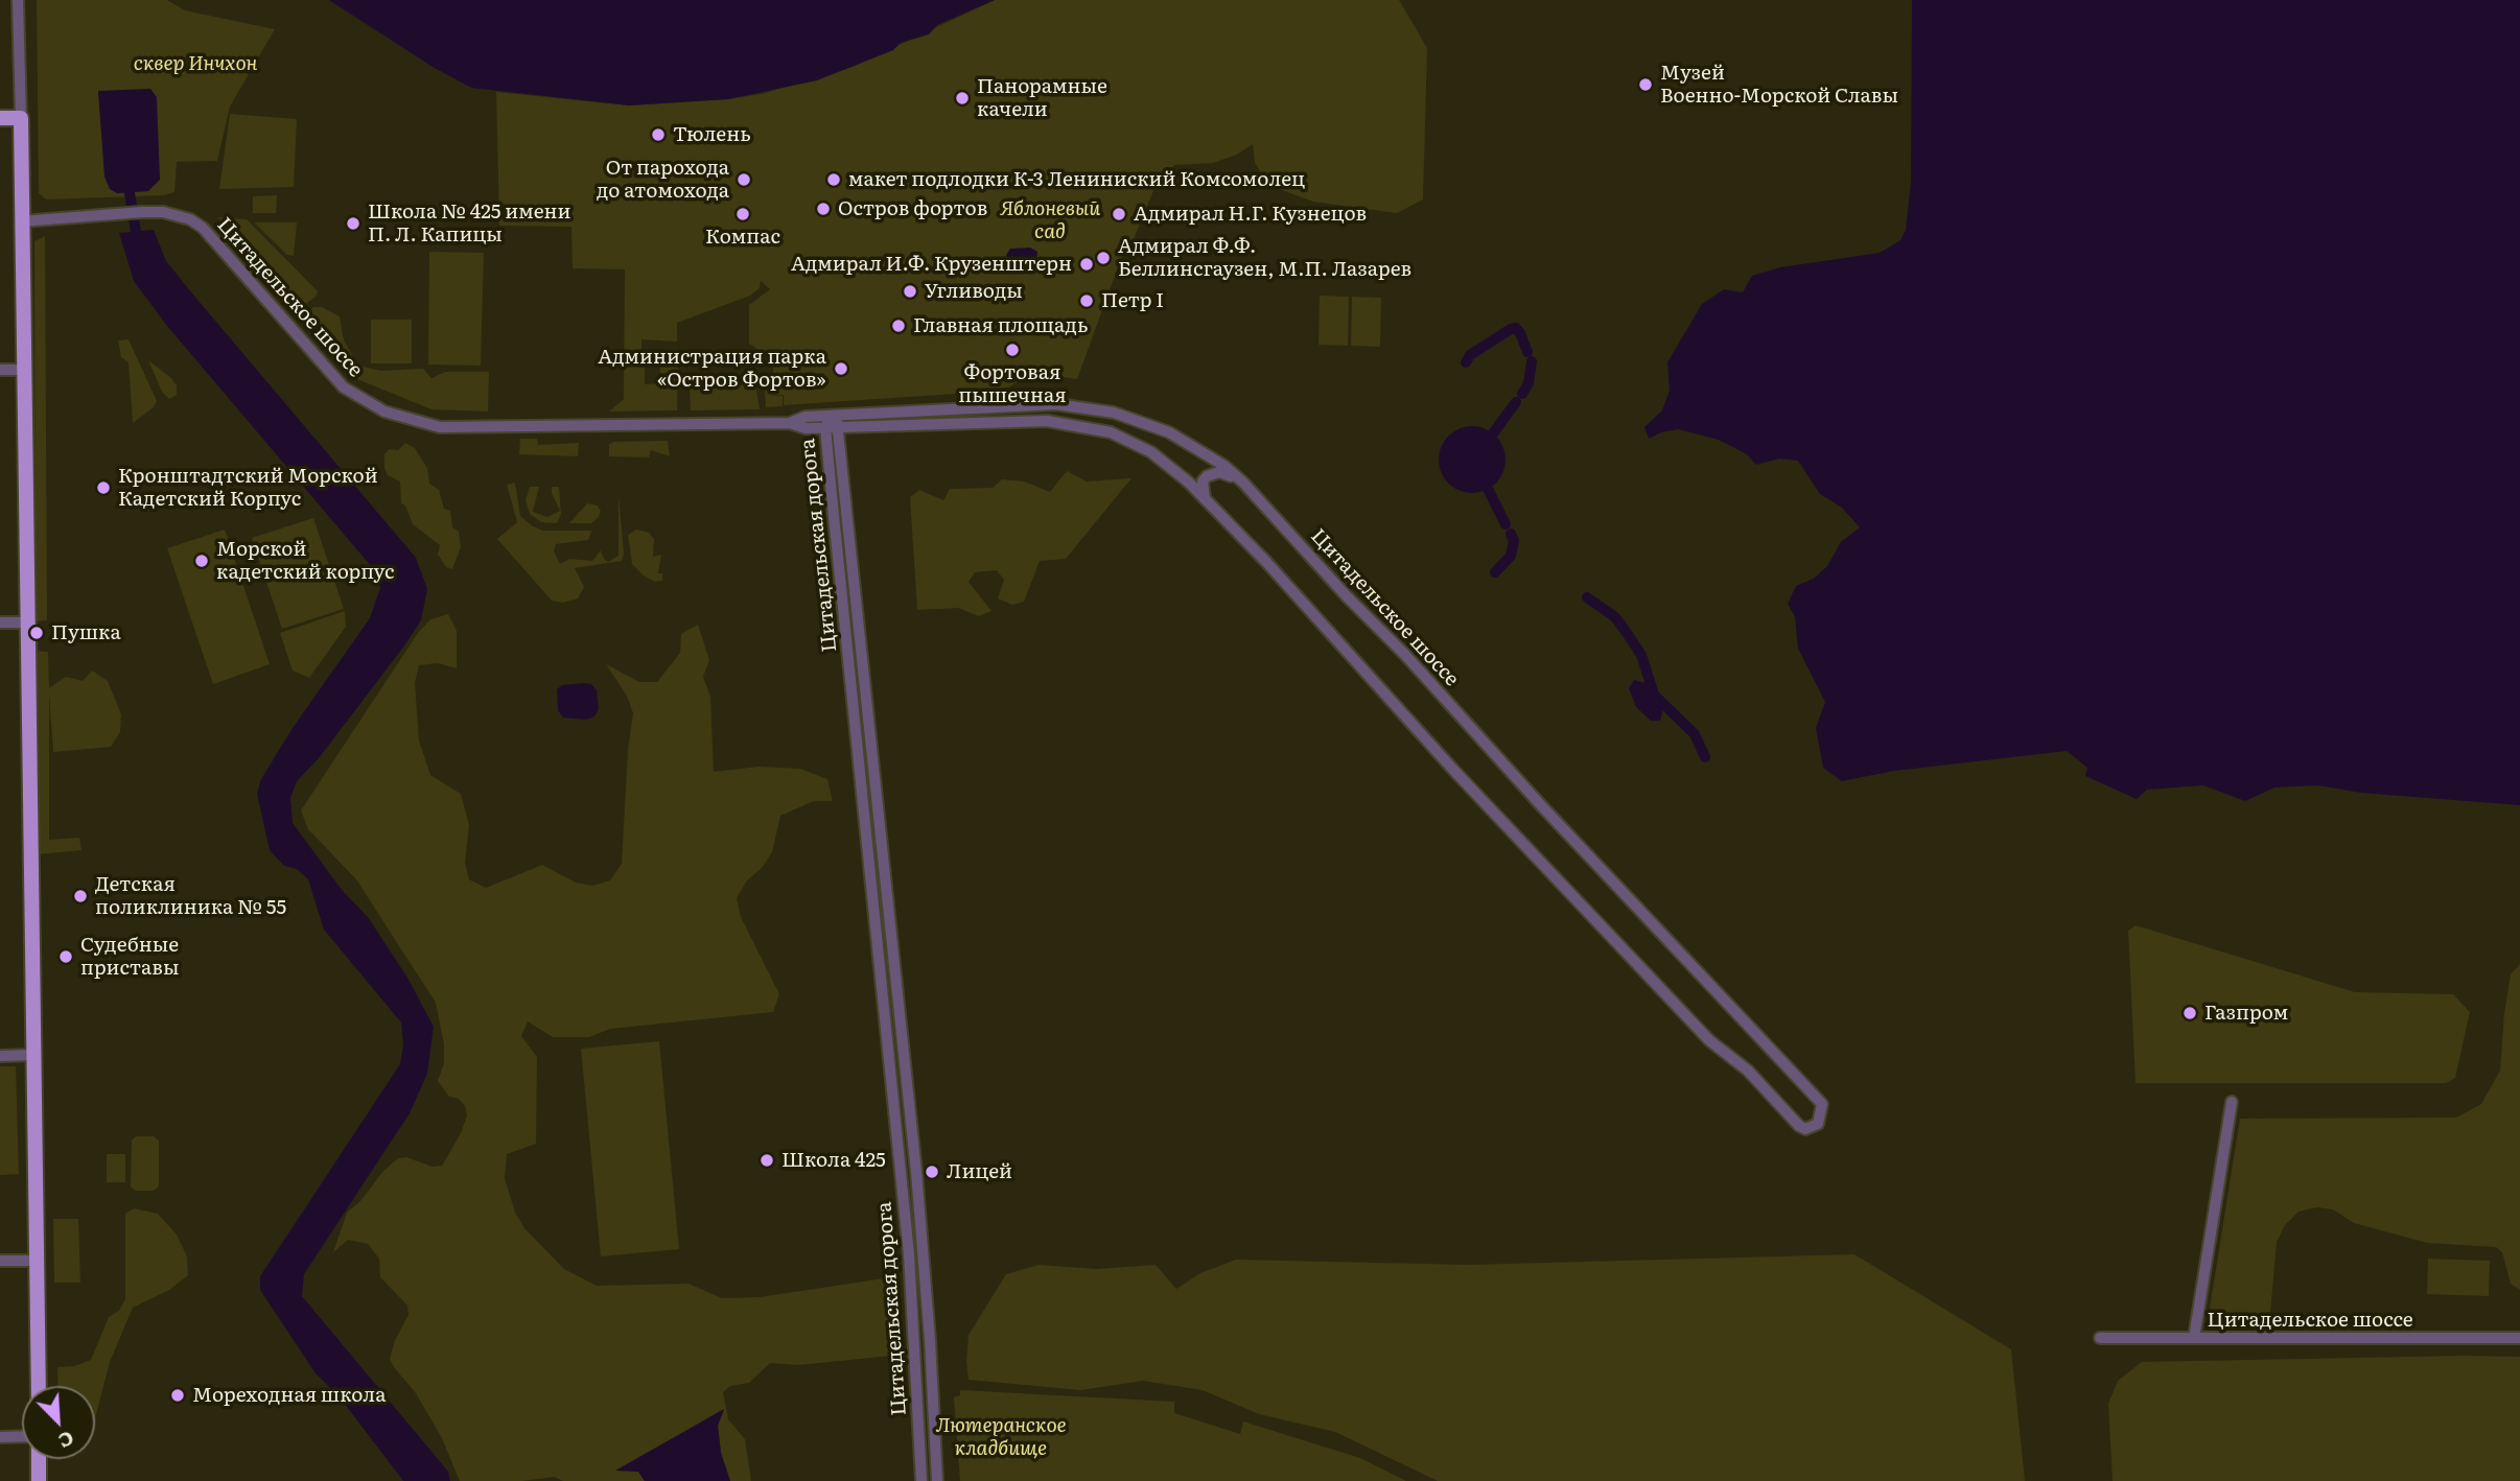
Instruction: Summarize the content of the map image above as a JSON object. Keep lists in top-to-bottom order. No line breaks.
{"streets":{"street":["Цитадельское шоссе","Цитадельская дорога"]},"crossings":[["Цитадельское шоссе","Цитадельская дорога"]],"parks":["сквер Инчхон","Яблоневый сад","Лютеранское кладбище"],"places":["Музей Военно-Морской Славы","Панорамные качели","Тюлень","От парохода до атомохода","макет подлодки К-3 Лениниский Комсомолец","Остров фортов","Компас","Адмирал Н.Г. Кузнецов","Школа № 425 имени П. Л. Капицы","Адмирал Ф.Ф. Беллинсгаузен, М.П. Лазарев","Адмирал И.Ф. Крузенштерн","Угливоды","Петр I","Главная площадь","Фортовая пышечная","Администрация парка «Остров Фортов»","Кронштадтский Морской Кадетский Корпус","Морской кадетский корпус","Пушка","Детская поликлиника № 55","Судебные приставы","Газпром","Школа 425","Лицей","Мореходная школа"],"north":"bottom right"}
